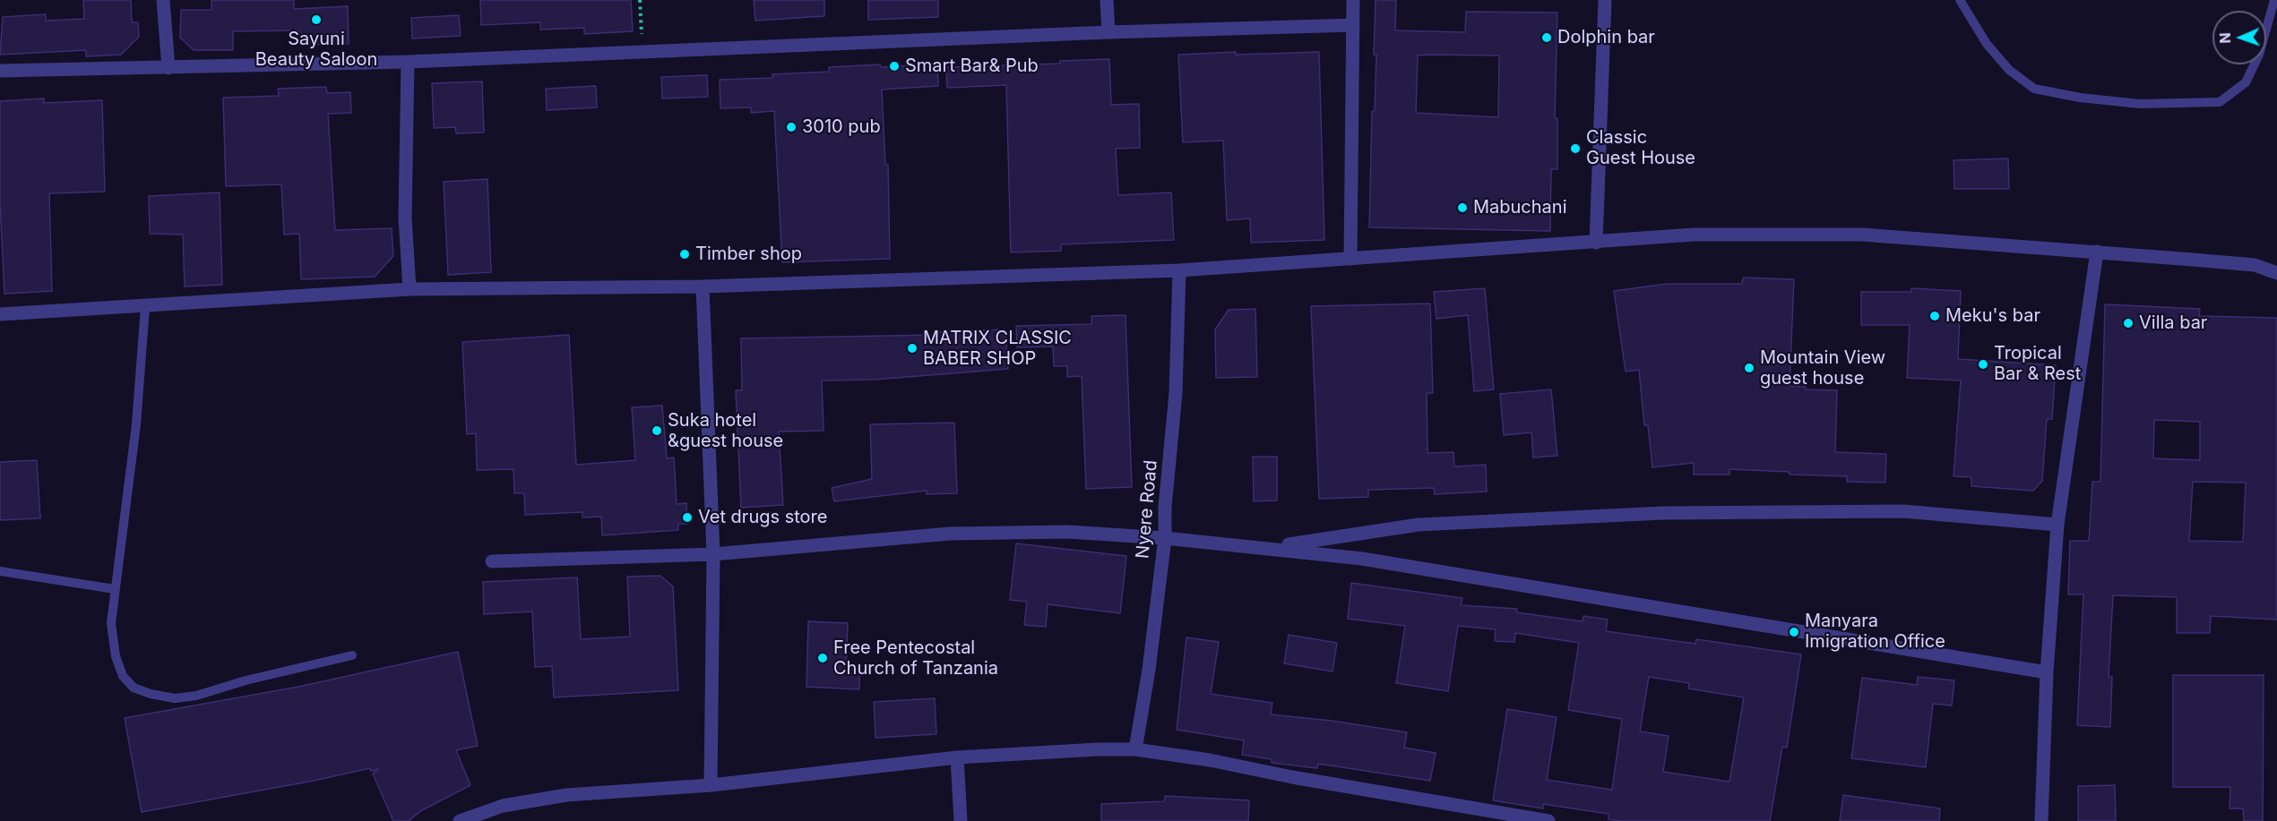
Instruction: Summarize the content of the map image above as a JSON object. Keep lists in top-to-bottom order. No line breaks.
{"streets":{"street":["Nyere Road"]},"places":["Sayuni Beauty Saloon","Dolphin bar","Smart Bar& Pub","3010 pub","Classic Guest House","Mabuchani","Timber shop","Meku's bar","Villa bar","MATRIX CLASSIC BABER SHOP","Tropical Bar & Rest","Mountain View guest house","Suka hotel &guest house","Vet drugs store","Manyara Imigration Office","Free Pentecostal Church of Tanzania"],"north":"left"}
